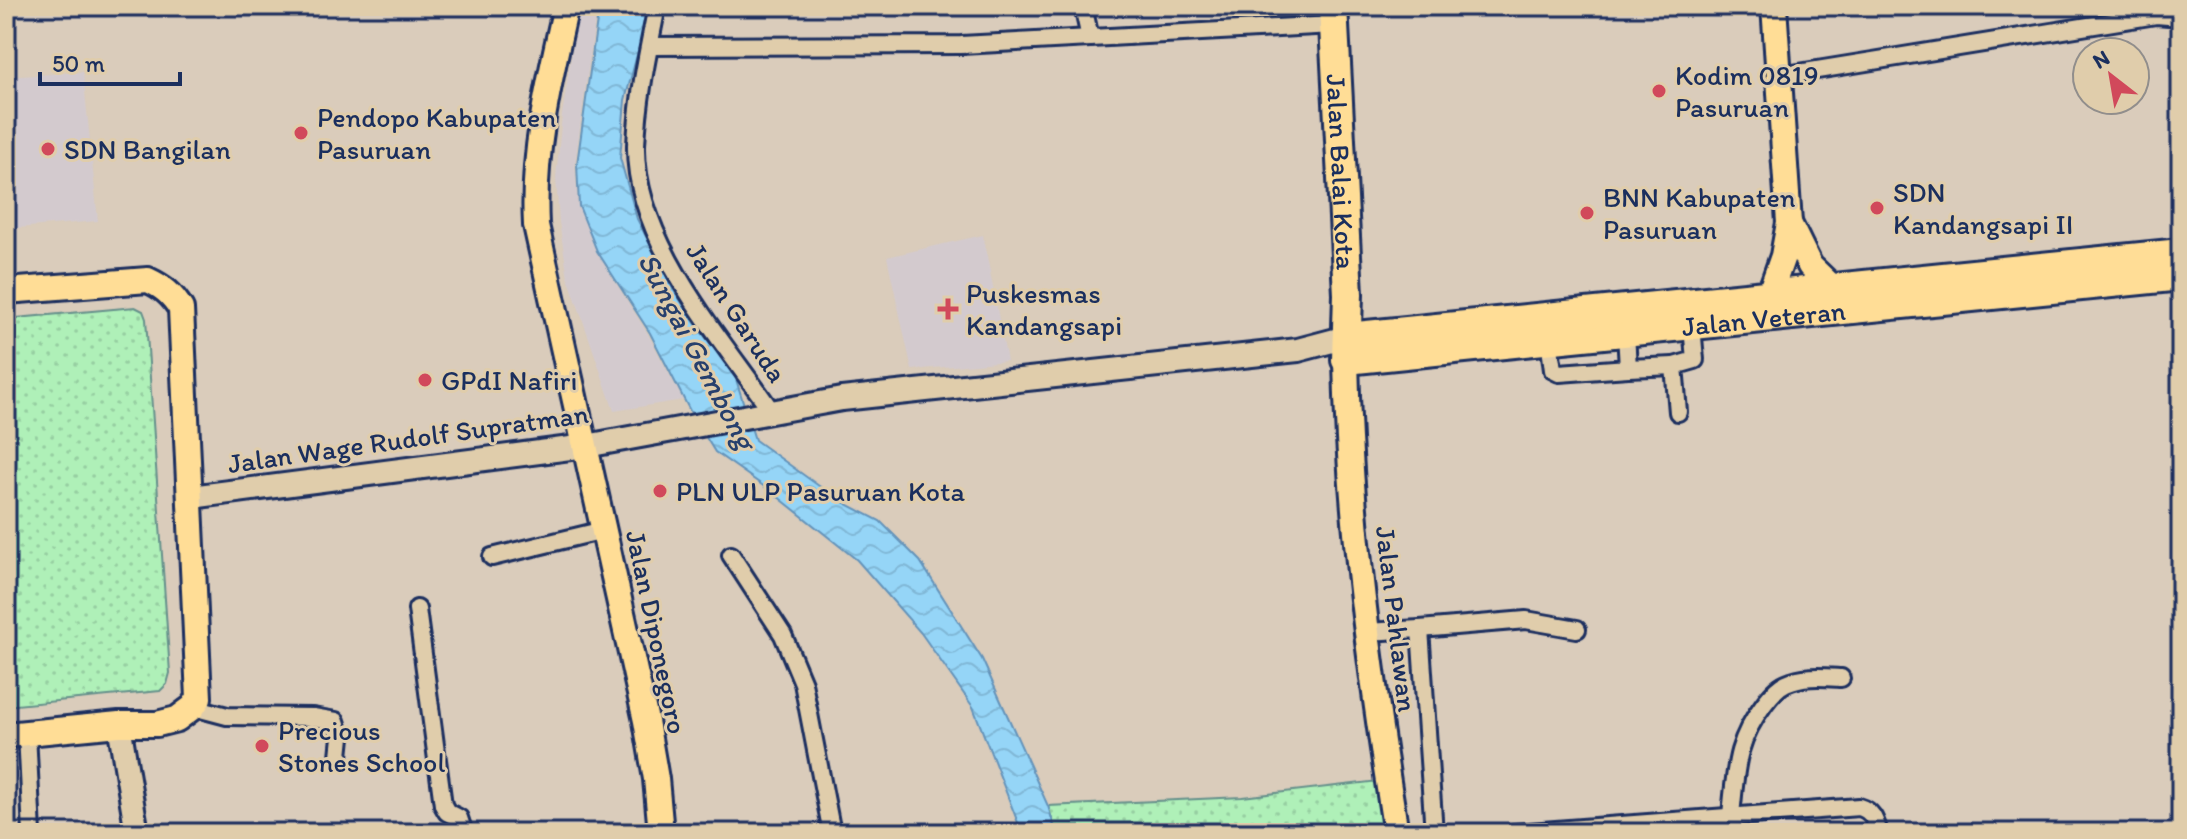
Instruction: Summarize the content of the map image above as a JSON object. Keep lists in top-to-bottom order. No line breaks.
{"streets":{"highway":["Jalan Balai Kota","Jalan Veteran"],"main road":["Jalan Wage Rudolf Supratman","Jalan Pahlawan","Jalan Diponegoro"],"street":["Jalan Garuda"]},"crossings":[["Jalan Balai Kota","Jalan Veteran"],["Jalan Balai Kota","Jalan Wage Rudolf Supratman"],["Jalan Balai Kota","Jalan Pahlawan"],["Jalan Garuda","Jalan Wage Rudolf Supratman"],["Jalan Veteran","Jalan Wage Rudolf Supratman"],["Jalan Veteran","Jalan Pahlawan"],["Jalan Wage Rudolf Supratman","Jalan Pahlawan"],["Jalan Wage Rudolf Supratman","Jalan Diponegoro"]],"water":["Sungai Gembong"],"places":{"other":["Kodim 0819 Pasuruan","Pendopo Kabupaten Pasuruan","SDN Bangilan","SDN Kandangsapi II","BNN Kabupaten Pasuruan","GPdI Nafiri","PLN ULP Pasuruan Kota","Precious Stones School"],"health":["Puskesmas Kandangsapi"]},"scale_bar":"50 m","north":"top left"}
